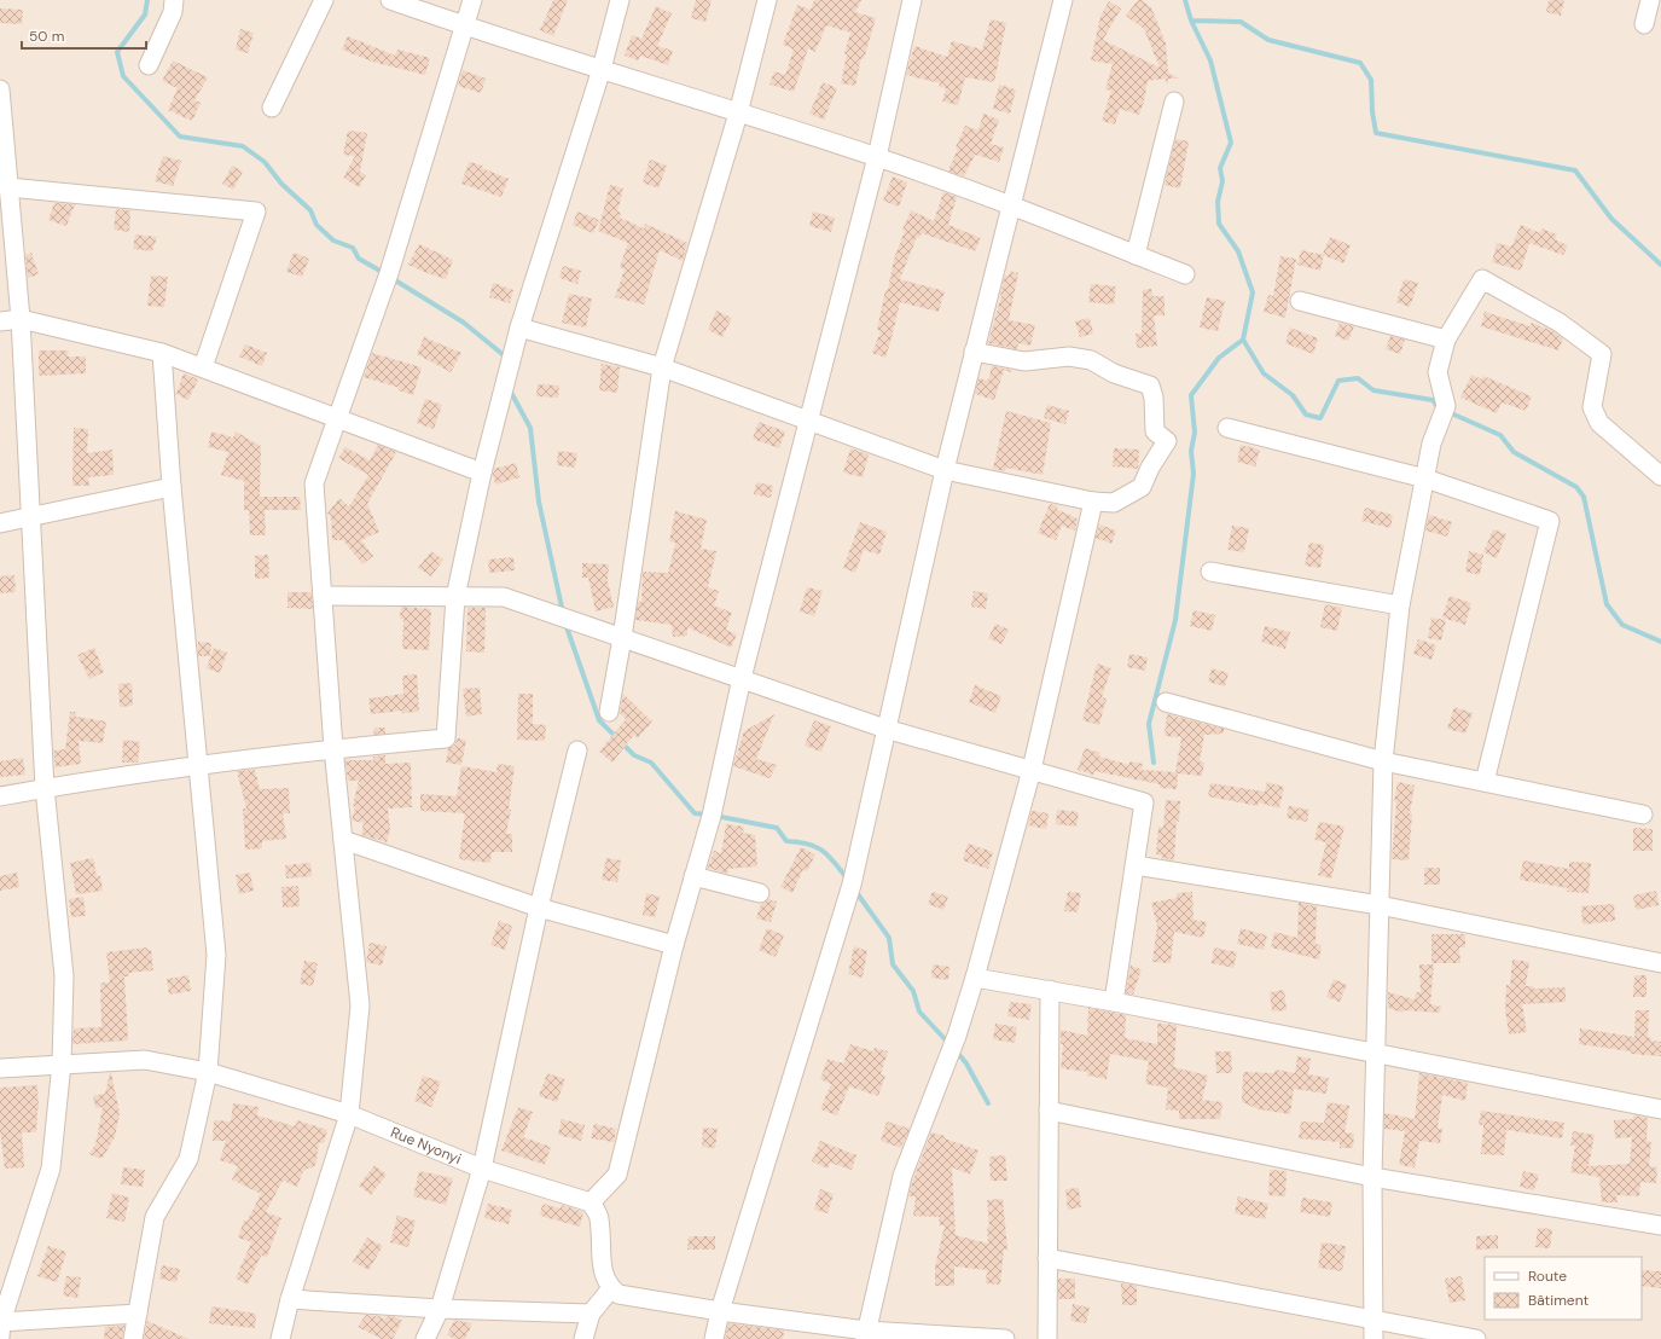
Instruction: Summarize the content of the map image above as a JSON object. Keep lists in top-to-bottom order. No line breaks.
{"streets":{"street":["Rue Nyonyi"]},"legend":["Route","Bâtiment"],"scale_bar":"50 m"}
